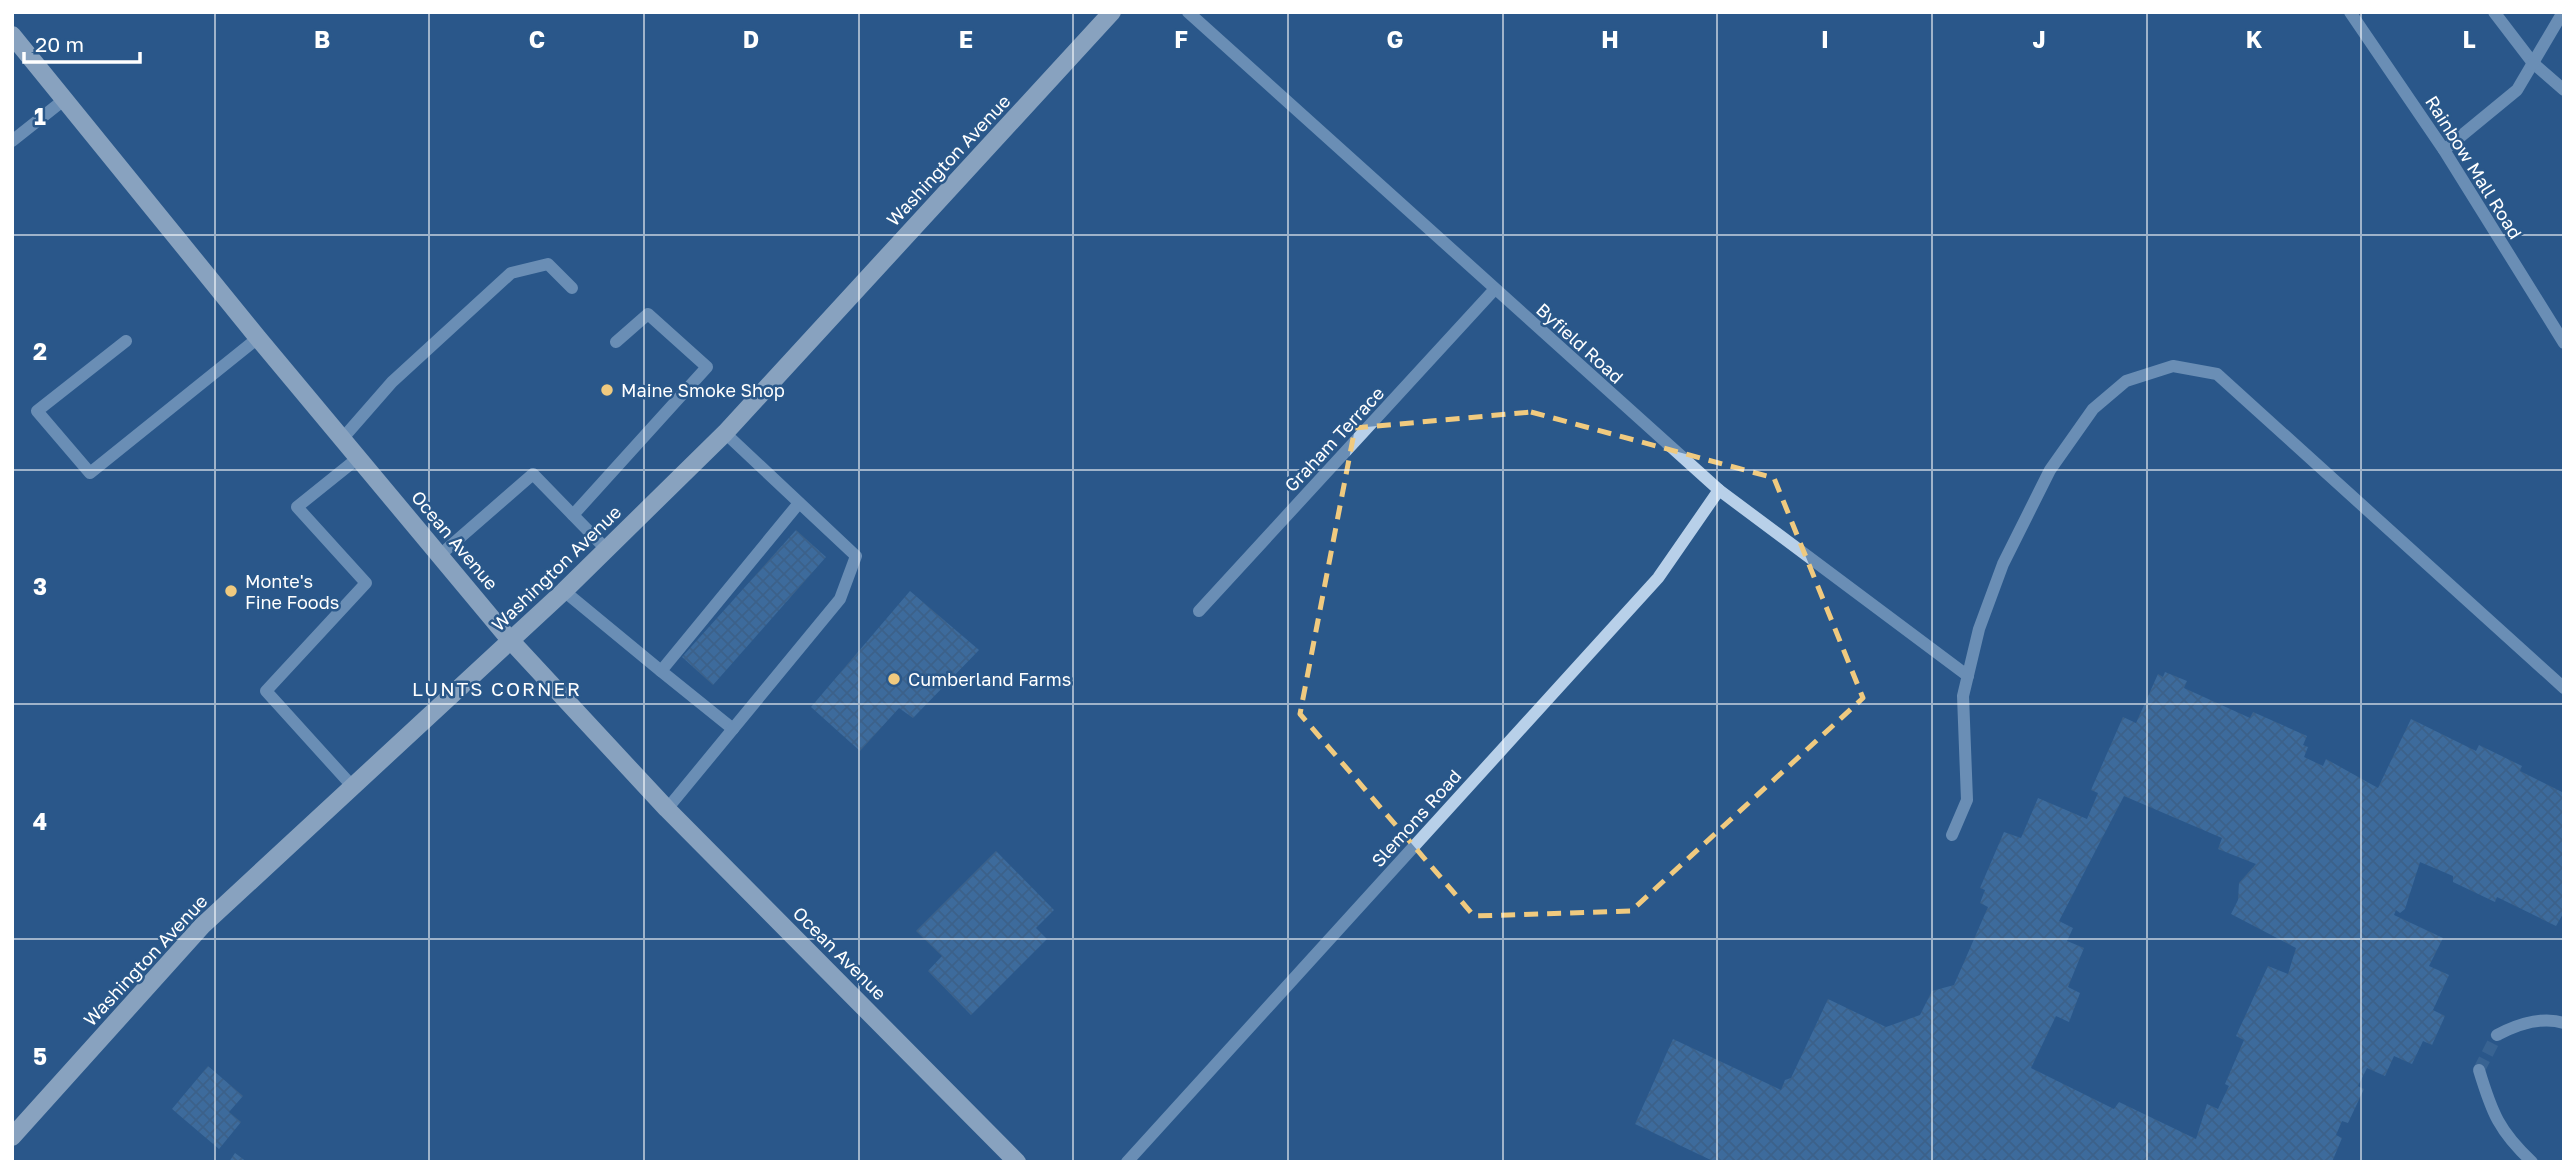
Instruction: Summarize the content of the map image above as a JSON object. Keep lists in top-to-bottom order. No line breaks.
{"streets":{"main road":["Washington Avenue","Ocean Avenue"],"street":["Rainbow Mall Road","Byfield Road","Graham Terrace","Slemons Road"]},"crossings":[["Washington Avenue","Ocean Avenue"],["Byfield Road","Graham Terrace"],["Byfield Road","Slemons Road"]],"districts":["LUNTS CORNER"],"places":["Maine Smoke Shop","Monte's Fine Foods","Cumberland Farms"],"scale_bar":"20 m","grid":{"columns":["B","C","D","E","F","G","H","I","J","K","L"],"rows":["1","2","3","4","5"]}}
